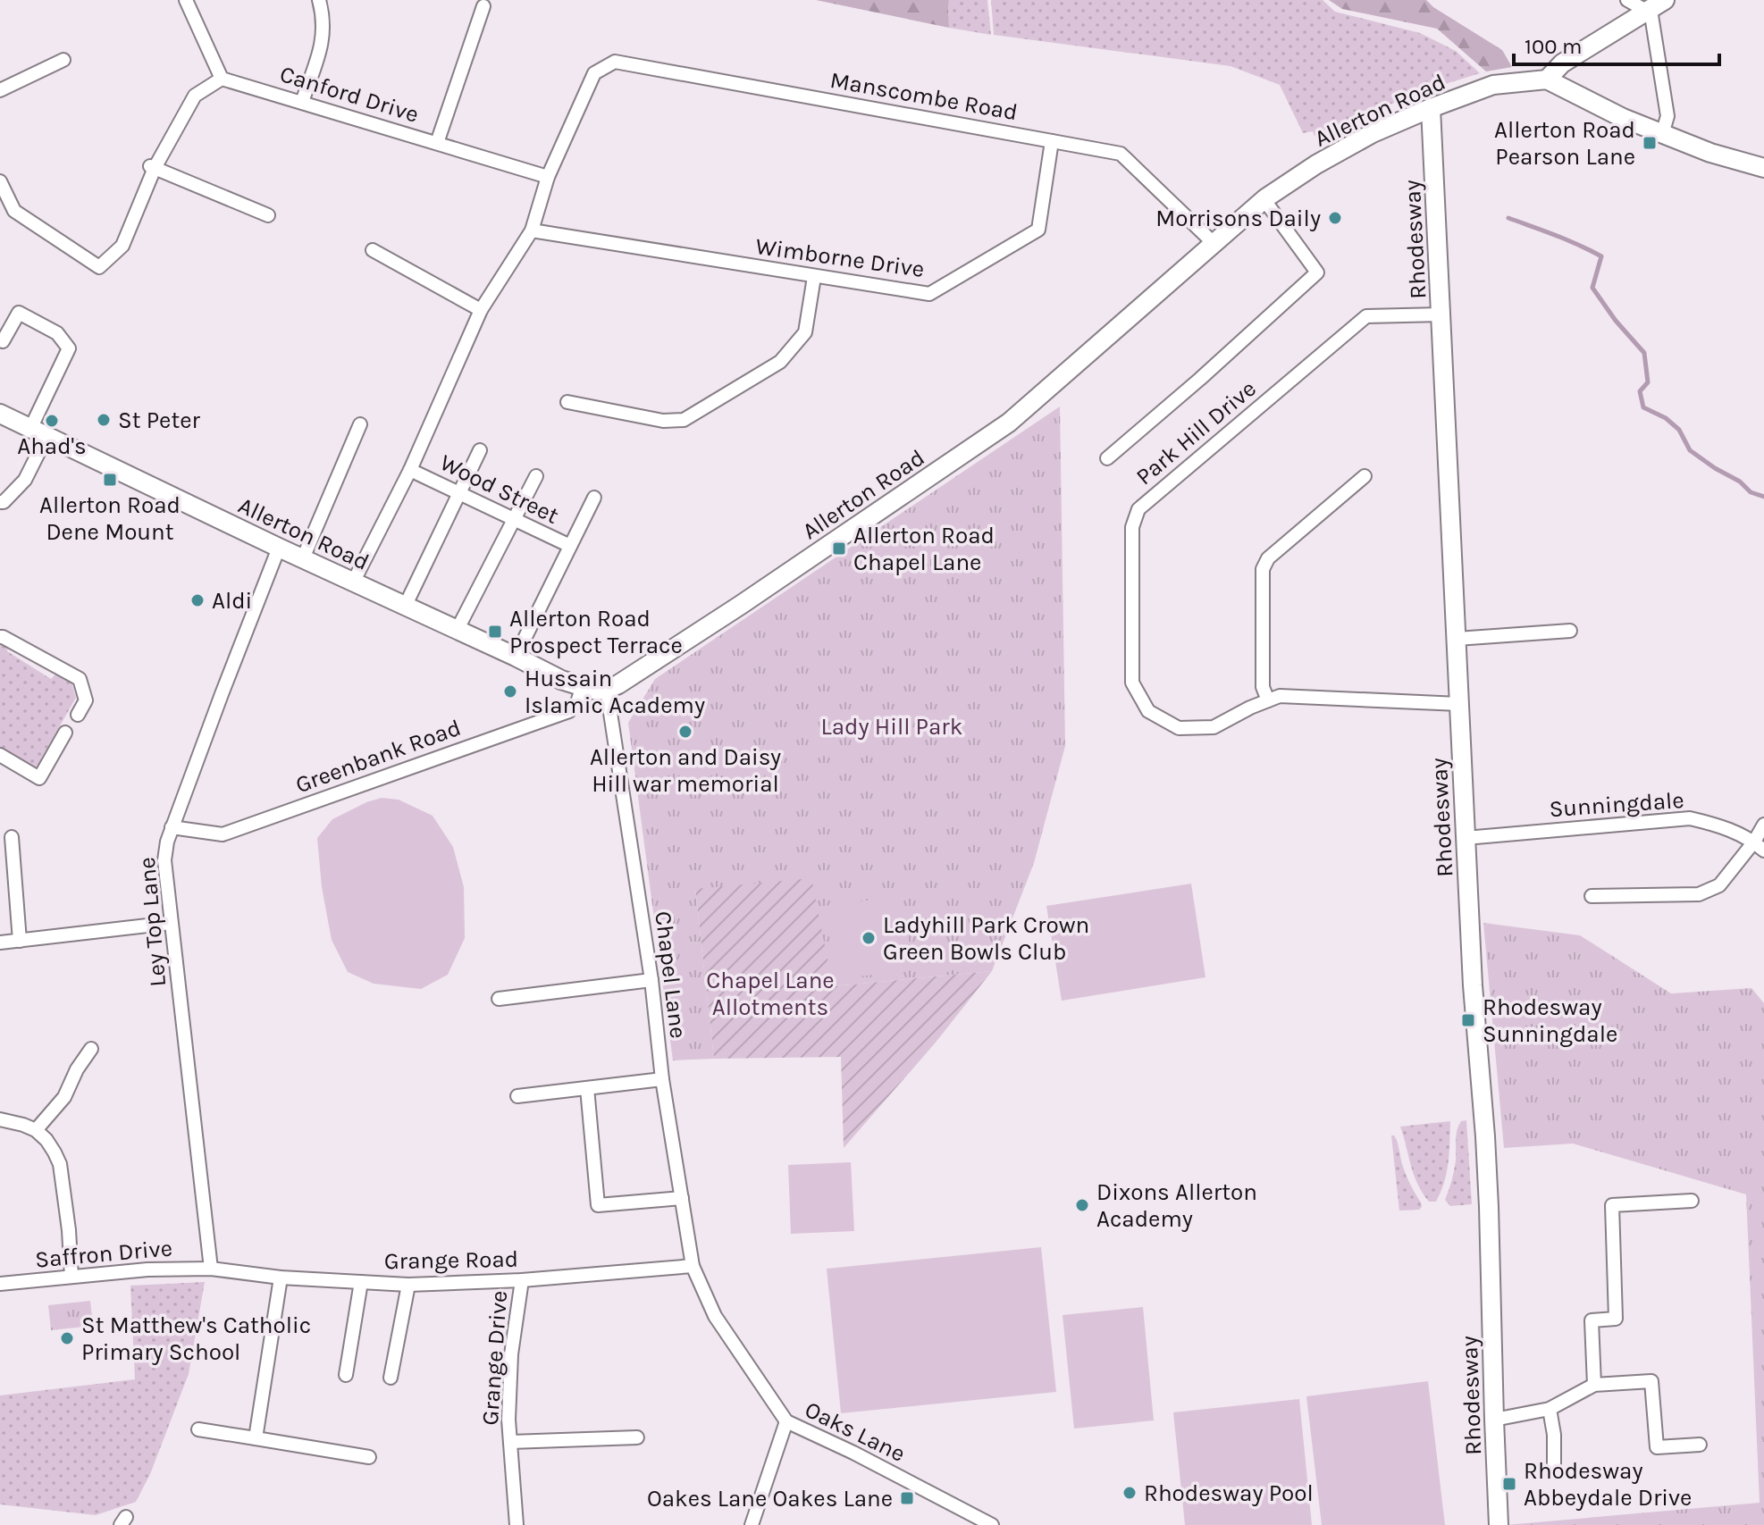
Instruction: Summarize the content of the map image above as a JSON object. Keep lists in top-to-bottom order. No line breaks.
{"streets":{"street":["Canford Drive","Manscombe Road","Allerton Road","Rhodesway","Wimborne Drive","Park Hill Drive","Wood Street","Greenbank Road","Sunningdale","Ley Top Lane","Chapel Lane","Saffron Drive","Grange Road","Grange Drive","Oaks Lane"]},"crossings":[["Canford Drive","Manscombe Road"],["Manscombe Road","Allerton Road"],["Manscombe Road","Wimborne Drive"],["Allerton Road","Rhodesway"],["Allerton Road","Greenbank Road"],["Allerton Road","Ley Top Lane"],["Allerton Road","Chapel Lane"],["Rhodesway","Park Hill Drive"],["Rhodesway","Sunningdale"],["Greenbank Road","Ley Top Lane"],["Ley Top Lane","Saffron Drive"],["Ley Top Lane","Grange Road"],["Chapel Lane","Grange Road"],["Chapel Lane","Oaks Lane"],["Saffron Drive","Grange Road"],["Grange Road","Grange Drive"],["Grange Road","Oaks Lane"]],"parks":["Lady Hill Park","Chapel Lane Allotments"],"places":{"transit":["Allerton Road Pearson Lane","Allerton Road Dene Mount","Allerton Road Chapel Lane","Allerton Road Prospect Terrace","Rhodesway Sunningdale","Rhodesway Abbeydale Drive","Oakes Lane Oakes Lane"],"other":["Morrisons Daily","St Peter","Ahad's","Aldi","Hussain Islamic Academy","Allerton and Daisy Hill war memorial","Ladyhill Park Crown Green Bowls Club","Dixons Allerton Academy","St Matthew's Catholic Primary School","Rhodesway Pool"]},"scale_bar":"100 m"}
